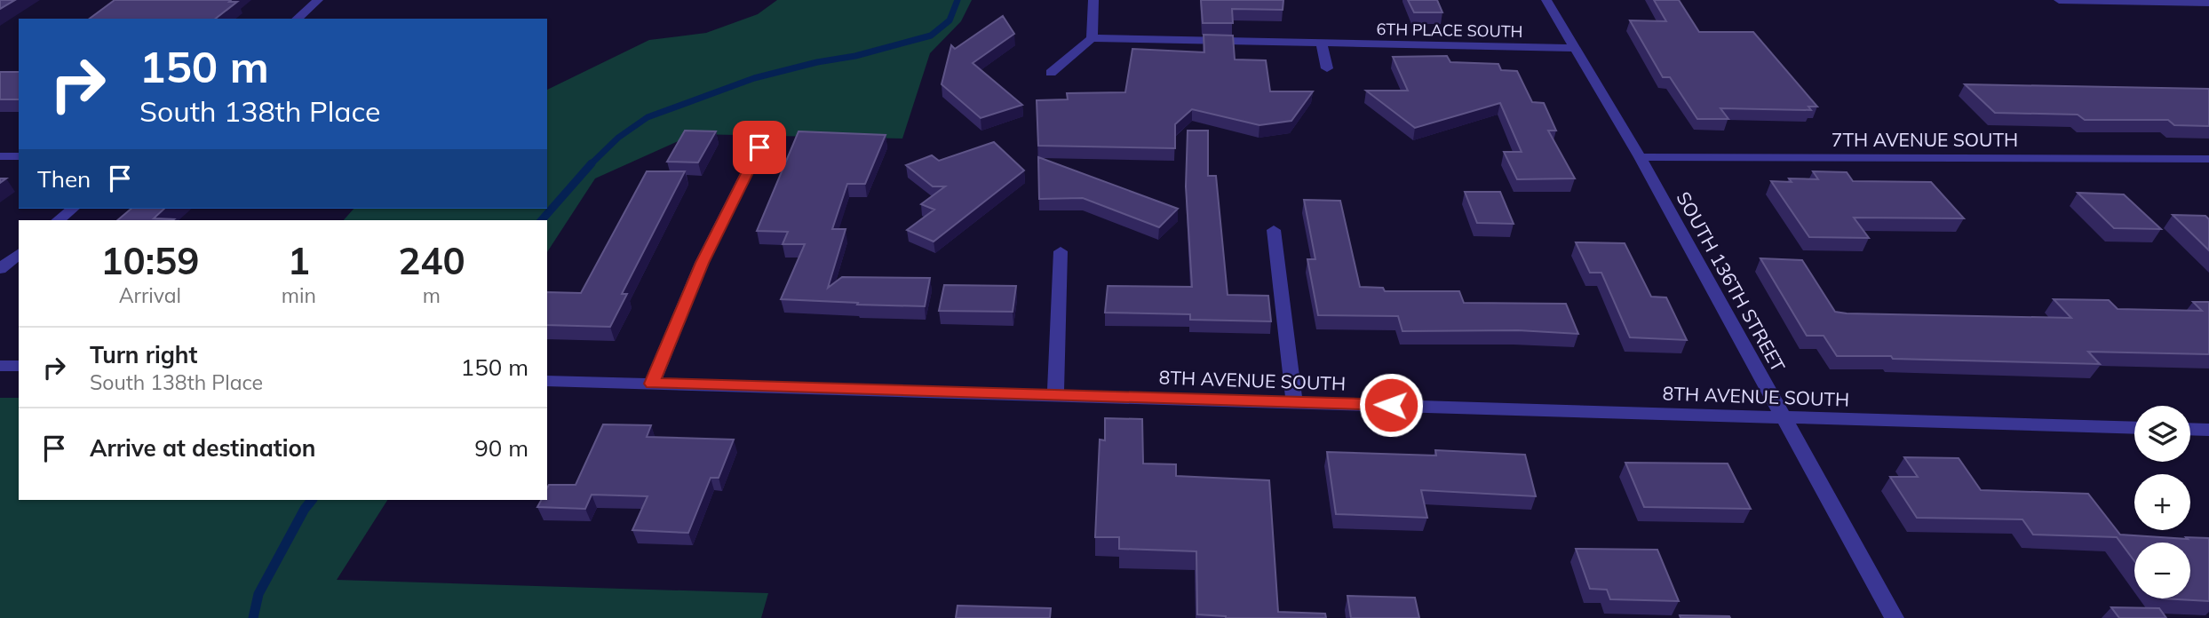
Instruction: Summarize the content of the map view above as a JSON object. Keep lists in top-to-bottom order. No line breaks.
{"streets":{"street":["6TH PLACE SOUTH","7TH AVENUE SOUTH","SOUTH 136TH STREET","8TH AVENUE SOUTH"]},"crossings":[["6TH PLACE SOUTH","SOUTH 136TH STREET"],["7TH AVENUE SOUTH","SOUTH 136TH STREET"],["SOUTH 136TH STREET","8TH AVENUE SOUTH"]],"page":{"turn":["150 m","South 138th Place"],"then":"Then","eta":["10:59","Arrival","1","min","240","m"],"list":[{"name":"Turn right","note":"South 138th Place","value":"150 m"},{"name":"Arrive at destination","value":"90 m"}],"map_buttons":["+","−"]}}
